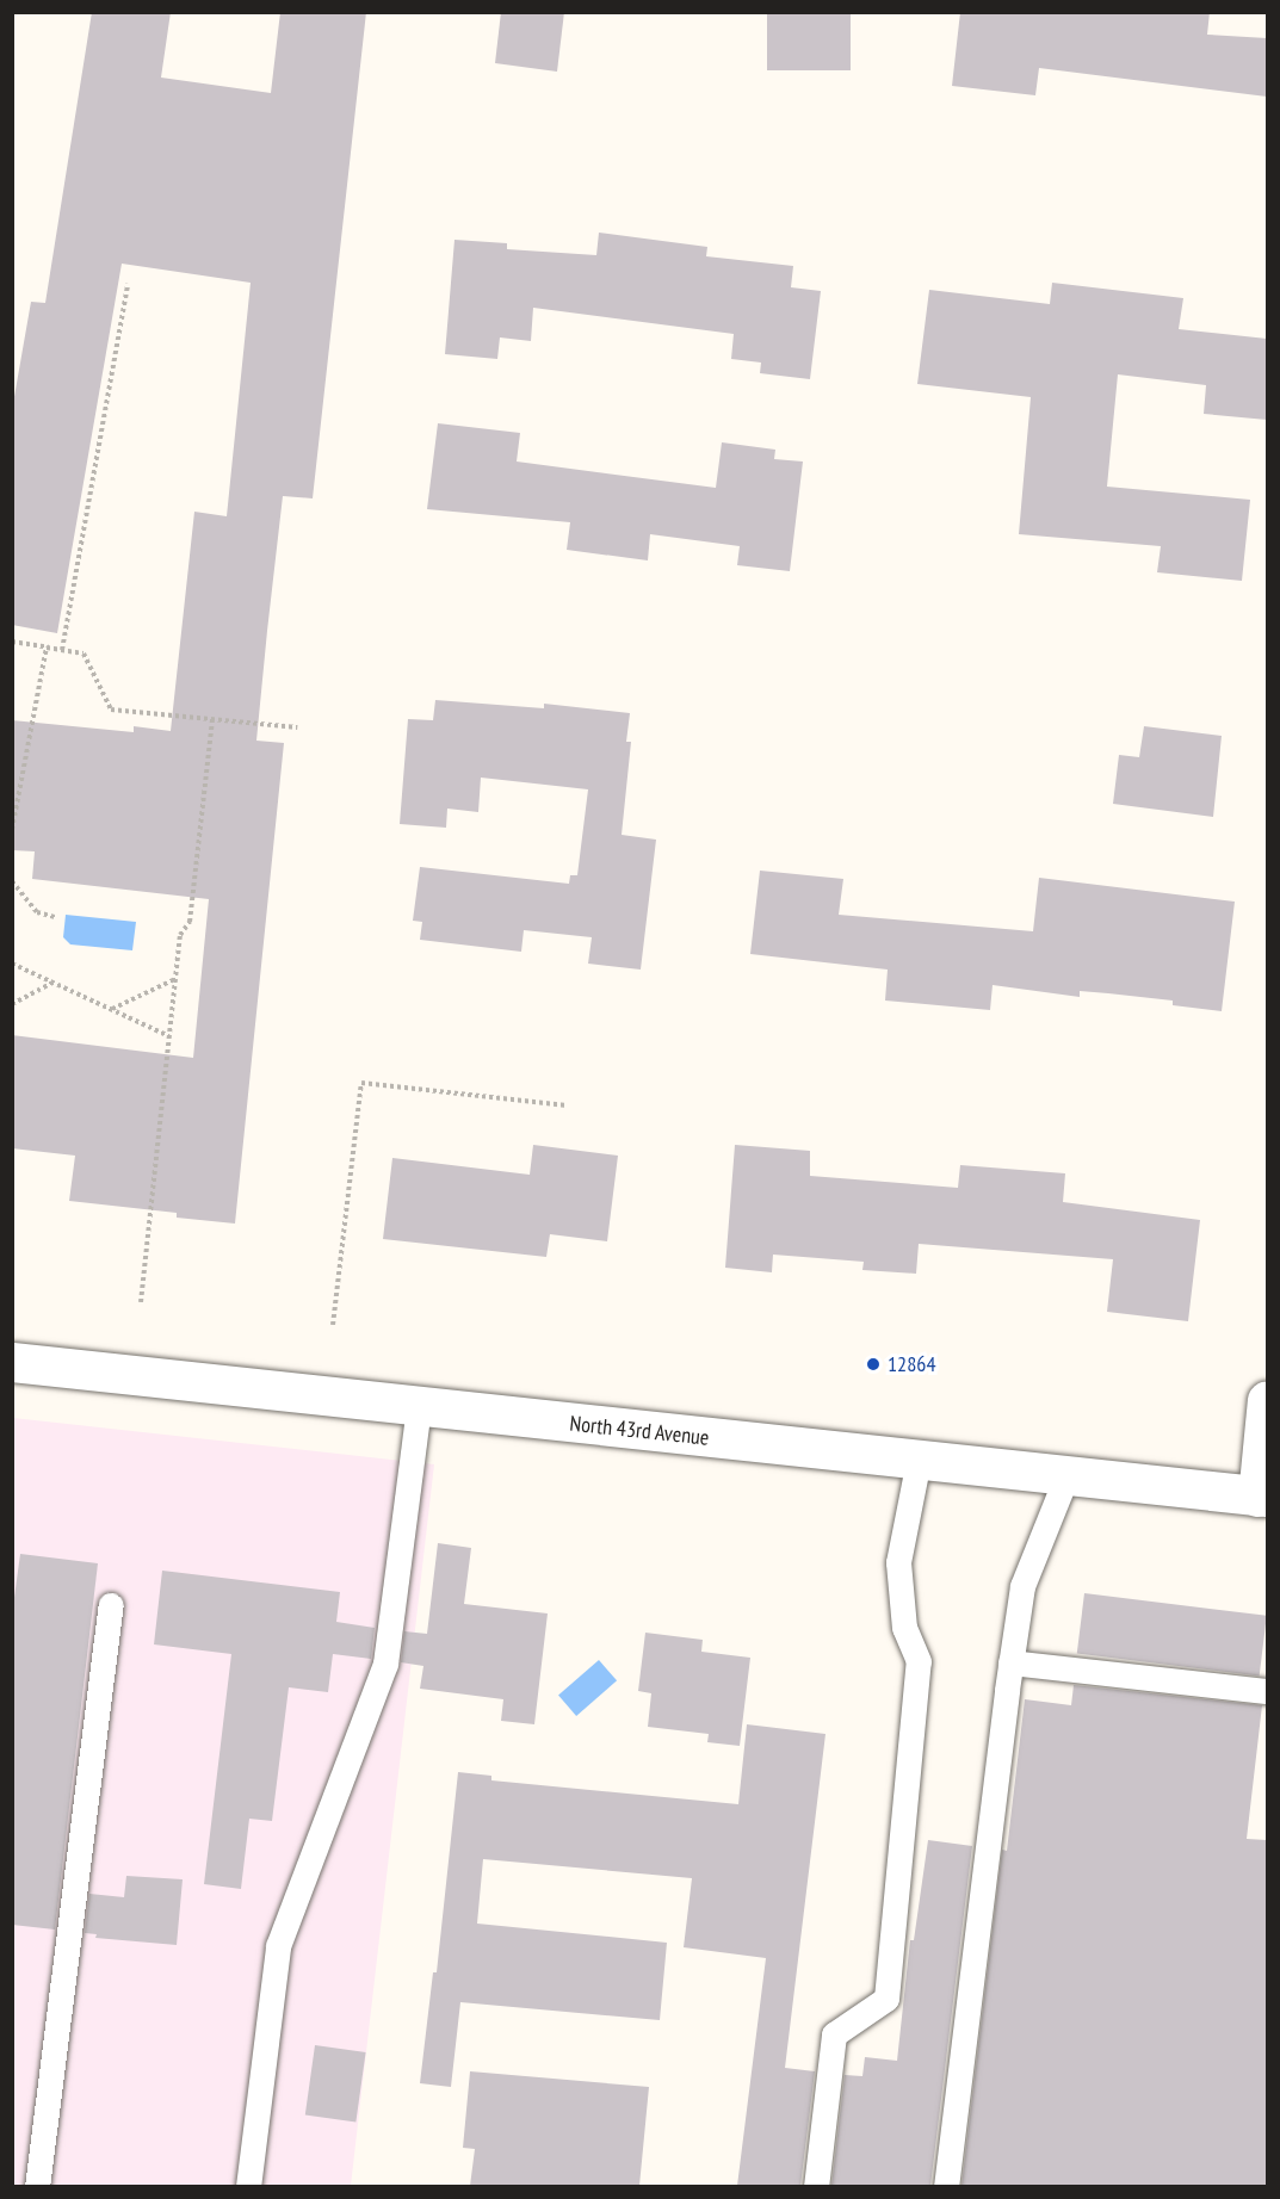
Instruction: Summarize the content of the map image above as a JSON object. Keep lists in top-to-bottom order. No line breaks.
{"streets":{"main road":["North 43rd Avenue"]},"places":["12864"]}
